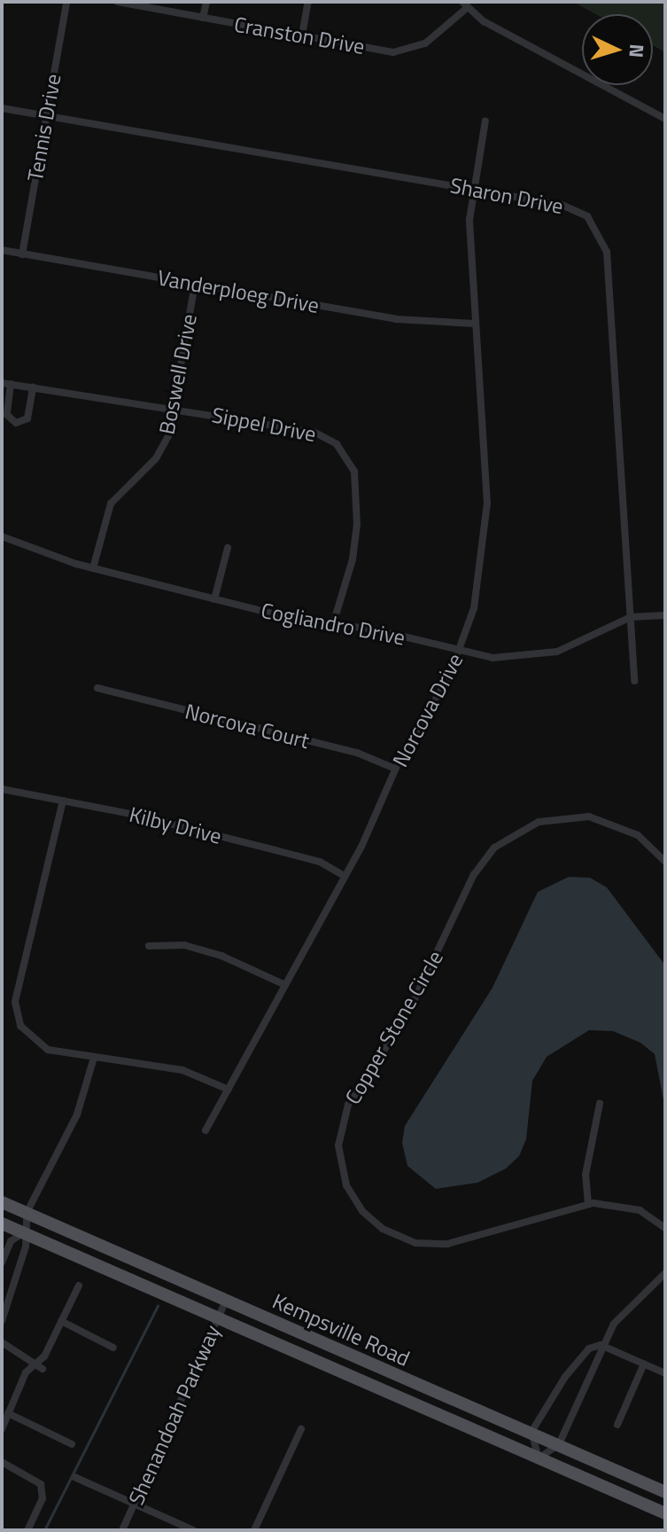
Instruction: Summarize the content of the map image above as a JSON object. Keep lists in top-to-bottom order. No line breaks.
{"streets":{"main road":["Kempsville Road"],"street":["Cranston Drive","Tennis Drive","Sharon Drive","Vanderploeg Drive","Boswell Drive","Sippel Drive","Cogliandro Drive","Norcova Drive","Norcova Court","Kilby Drive","Copper Stone Circle","Shenandoah Parkway"]},"crossings":[["Tennis Drive","Sharon Drive"],["Tennis Drive","Vanderploeg Drive"],["Sharon Drive","Cogliandro Drive"],["Sharon Drive","Norcova Drive"],["Vanderploeg Drive","Boswell Drive"],["Vanderploeg Drive","Norcova Drive"],["Boswell Drive","Sippel Drive"],["Boswell Drive","Cogliandro Drive"],["Sippel Drive","Cogliandro Drive"],["Cogliandro Drive","Norcova Drive"],["Norcova Drive","Norcova Court"],["Norcova Drive","Kilby Drive"],["Kempsville Road","Shenandoah Parkway"]],"north":"right"}
